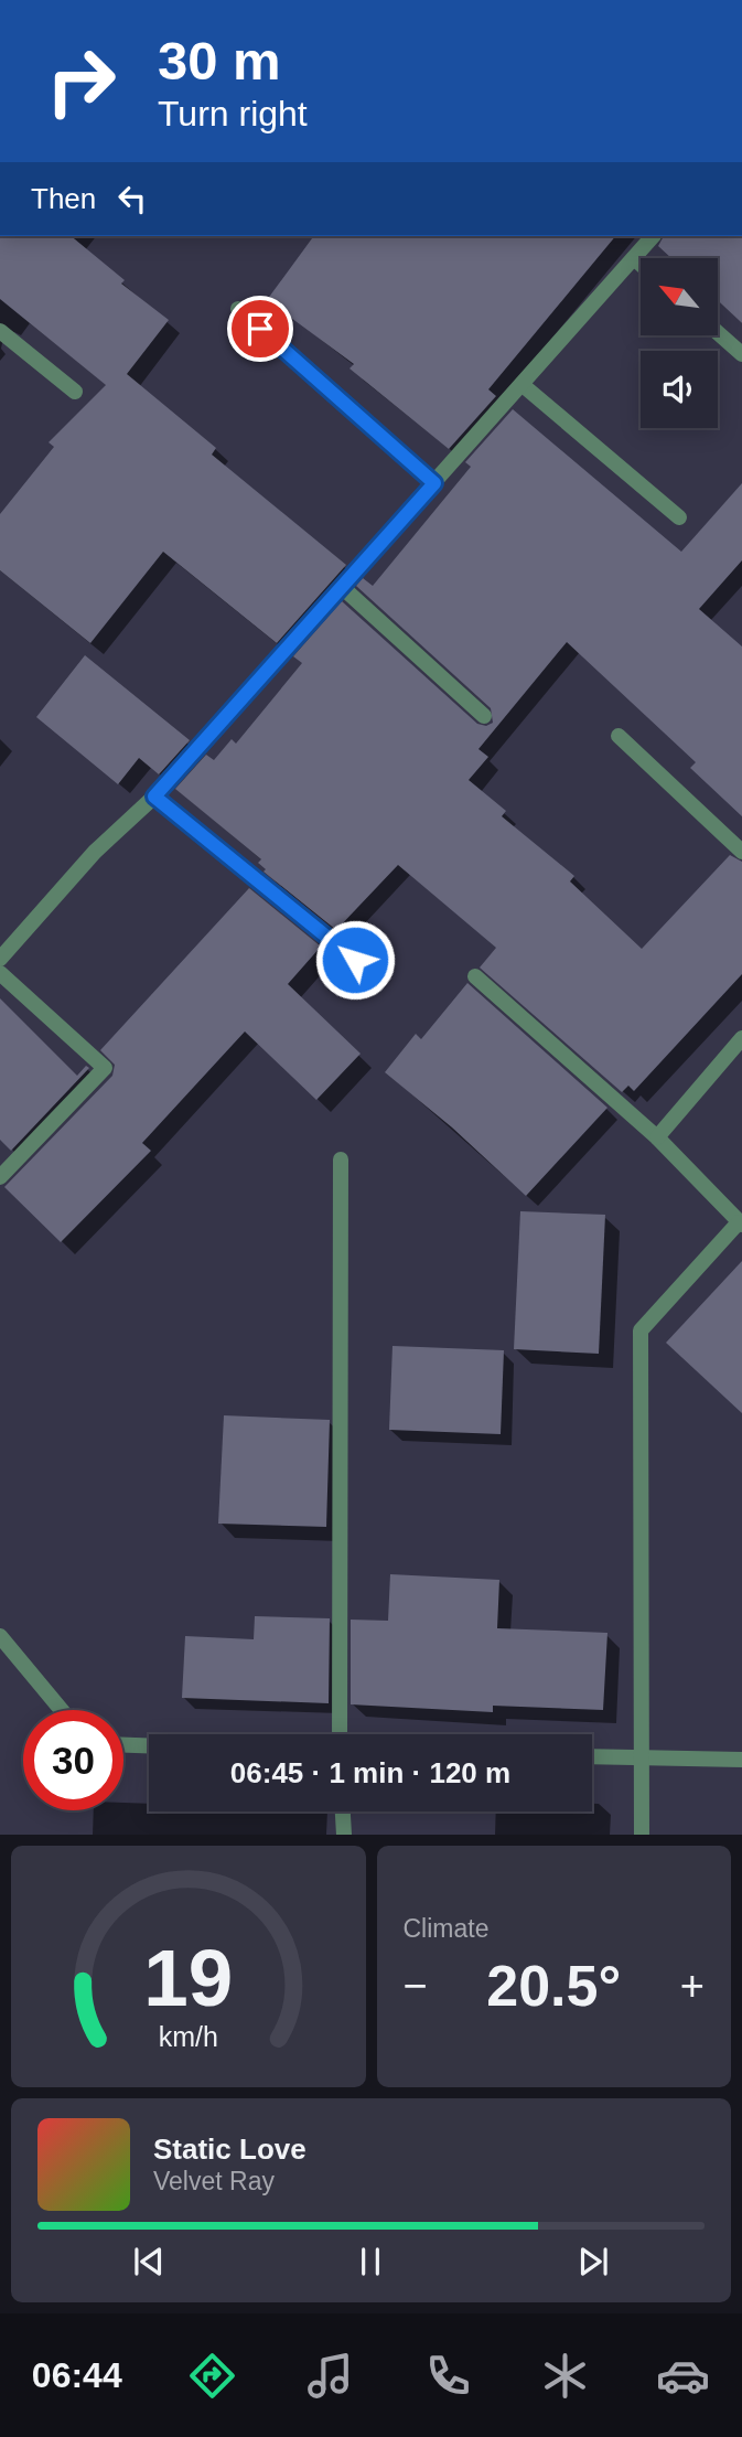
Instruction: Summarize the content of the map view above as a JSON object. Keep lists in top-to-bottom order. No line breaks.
{"north":"top left","page":{"turn":["30 m","Turn right"],"then":"Then","limit":"30","trip":"06:45 · 1 min · 120 m","tile":"Climate","heat":["−","20.5°","+"],"song":["Static Love","Velvet Ray"],"tabs":"06:44","gauge":["19","km/h"]}}
